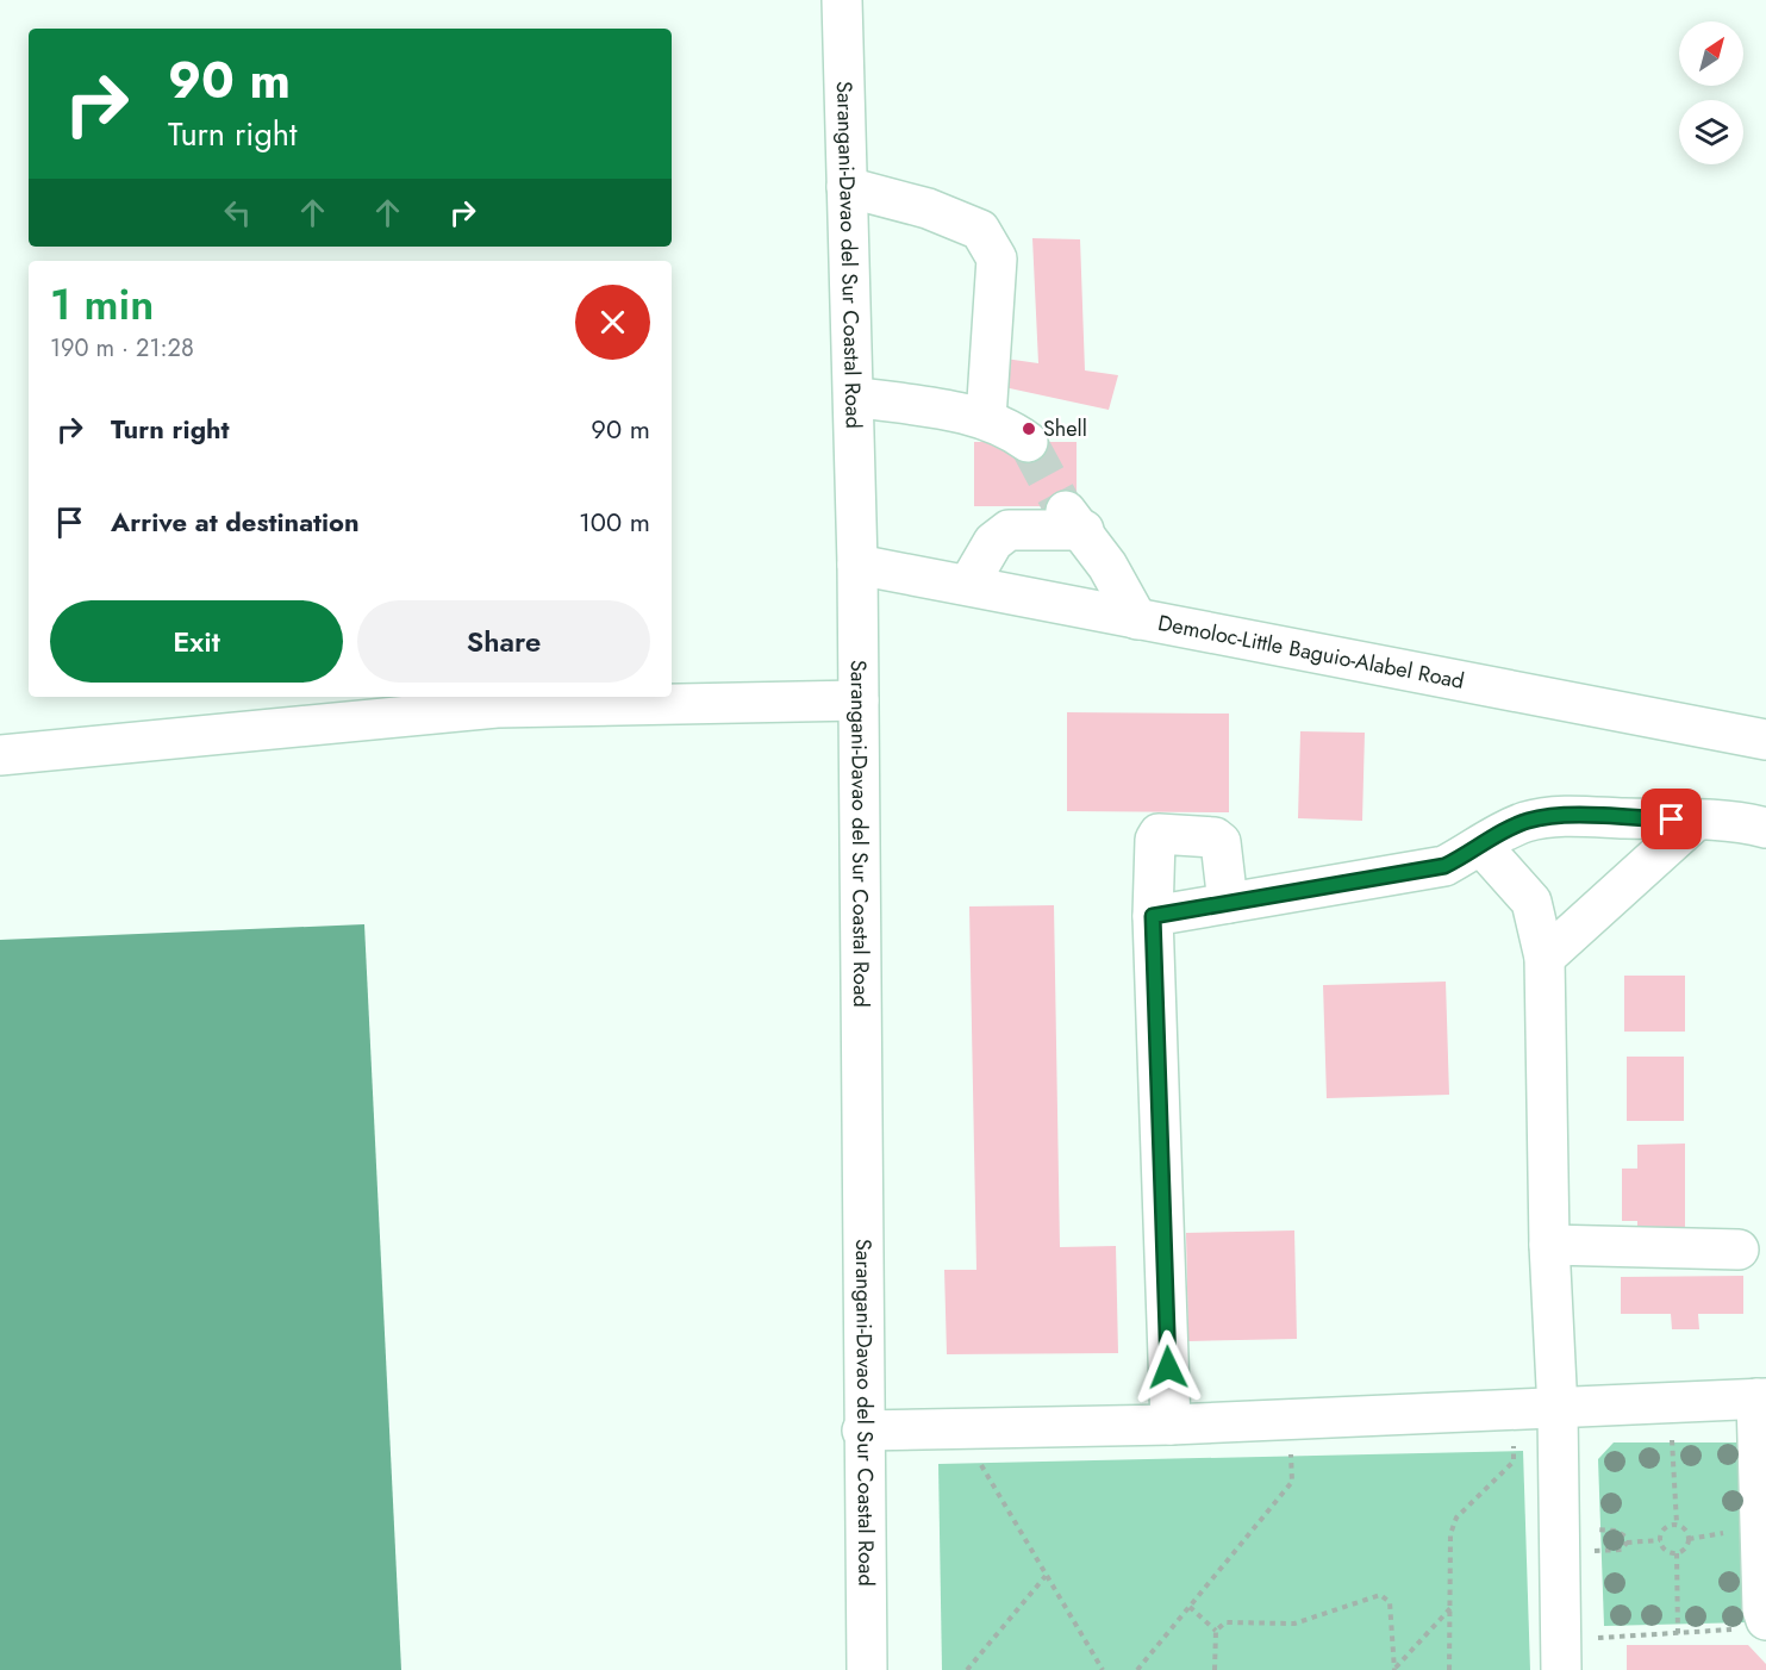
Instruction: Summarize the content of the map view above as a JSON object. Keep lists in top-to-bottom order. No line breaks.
{"streets":{"main road":["Sarangani-Davao del Sur Coastal Road","Demoloc-Little Baguio-Alabel Road"]},"crossings":[["Sarangani-Davao del Sur Coastal Road","Demoloc-Little Baguio-Alabel Road"]],"places":["Shell"],"north":"top right","page":{"turn":["90 m","Turn right"],"heading":["1 min","190 m · 21:28"],"list":[{"name":"Turn right","value":"90 m"},{"name":"Arrive at destination","value":"100 m"}],"buttons":["Exit","Share"]}}
